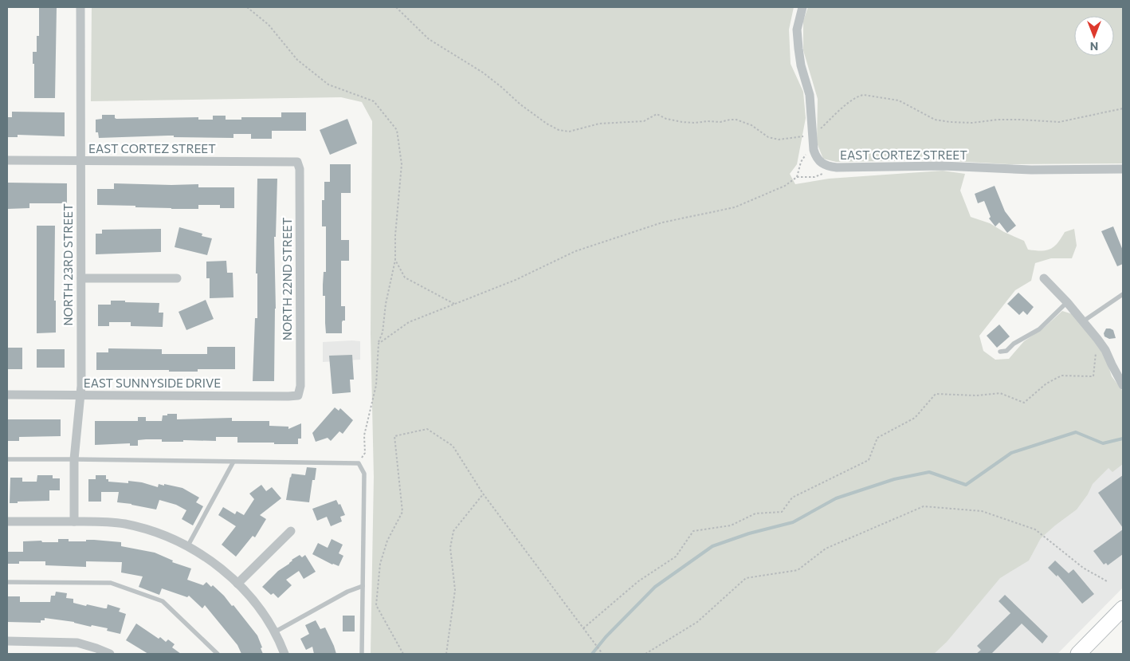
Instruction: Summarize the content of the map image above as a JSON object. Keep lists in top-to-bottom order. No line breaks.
{"streets":{"street":["EAST CORTEZ STREET","NORTH 23RD STREET","NORTH 22ND STREET","EAST SUNNYSIDE DRIVE"]},"crossings":[["EAST CORTEZ STREET","NORTH 23RD STREET"],["EAST CORTEZ STREET","NORTH 22ND STREET"],["NORTH 23RD STREET","EAST SUNNYSIDE DRIVE"],["NORTH 22ND STREET","EAST SUNNYSIDE DRIVE"]],"north":"bottom"}
